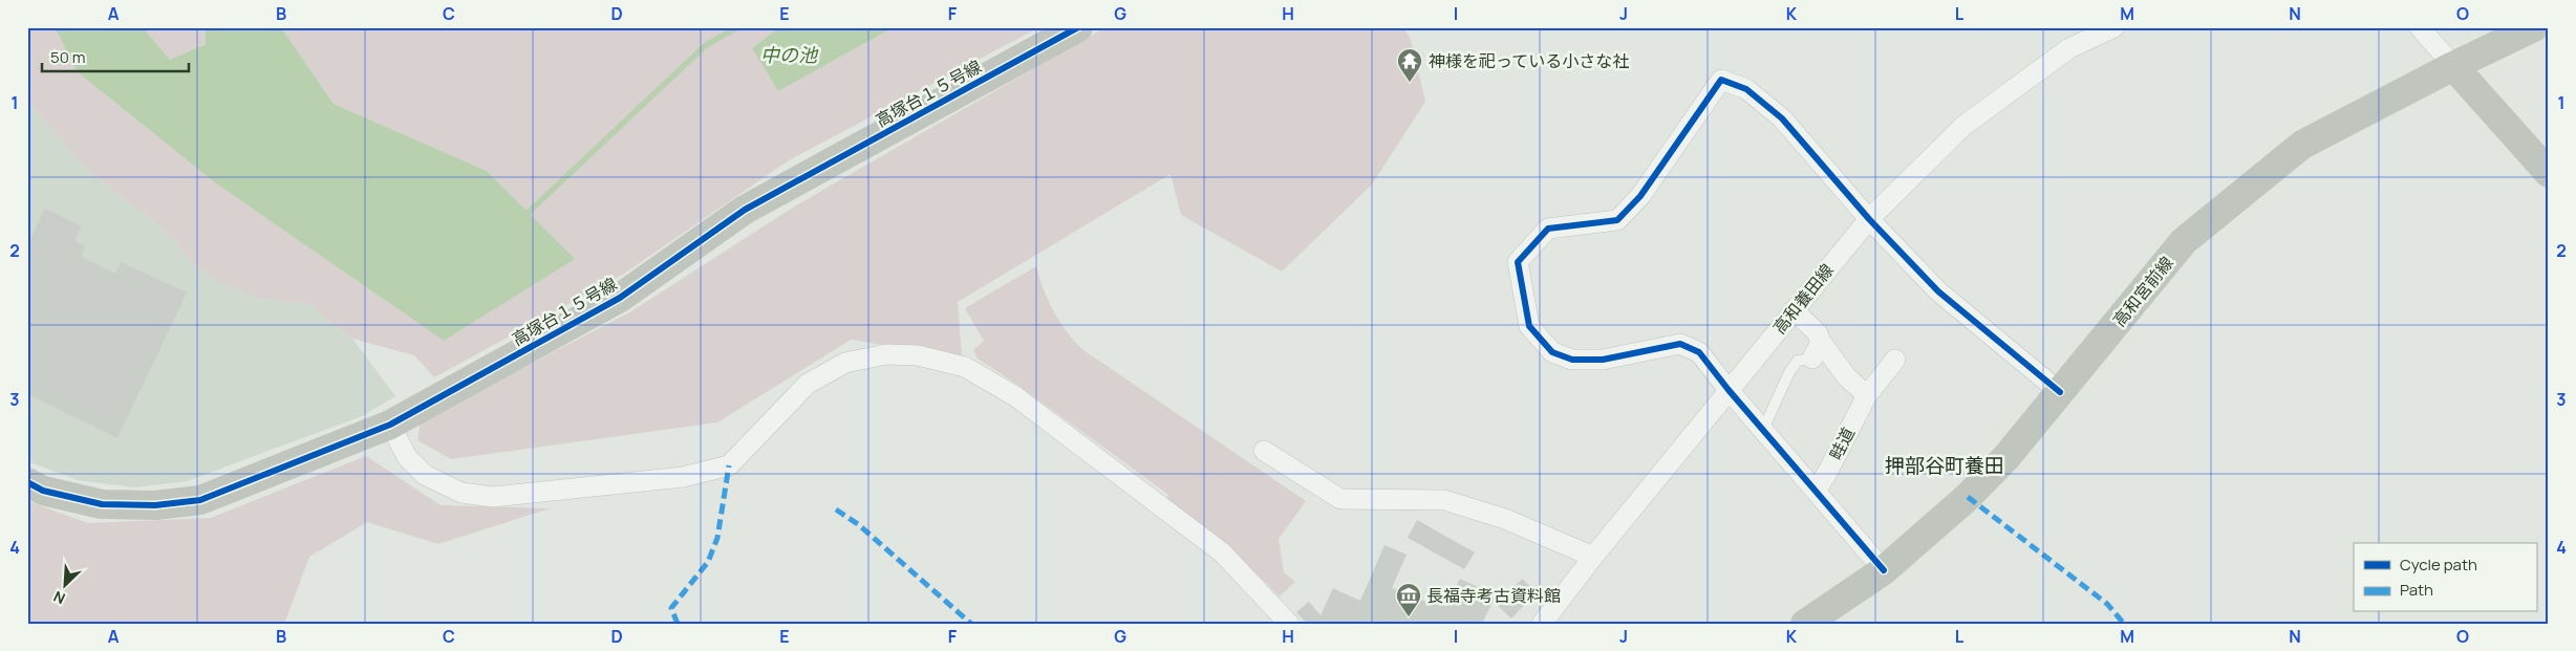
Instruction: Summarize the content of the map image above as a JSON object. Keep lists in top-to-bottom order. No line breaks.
{"streets":{"street":["高塚台１５号線","高和宮前線","高和養田線","畦道"]},"districts":["押部谷町養田"],"water":["中の池"],"places":{"temple":["神様を祀っている小さな社"],"museum":["長福寺考古資料館"]},"legend":["Cycle path","Path"],"scale_bar":"50 m","north":"bottom left","grid":{"columns":["A","B","C","D","E","F","G","H","I","J","K","L","M","N","O"],"rows":["1","2","3","4"]}}
